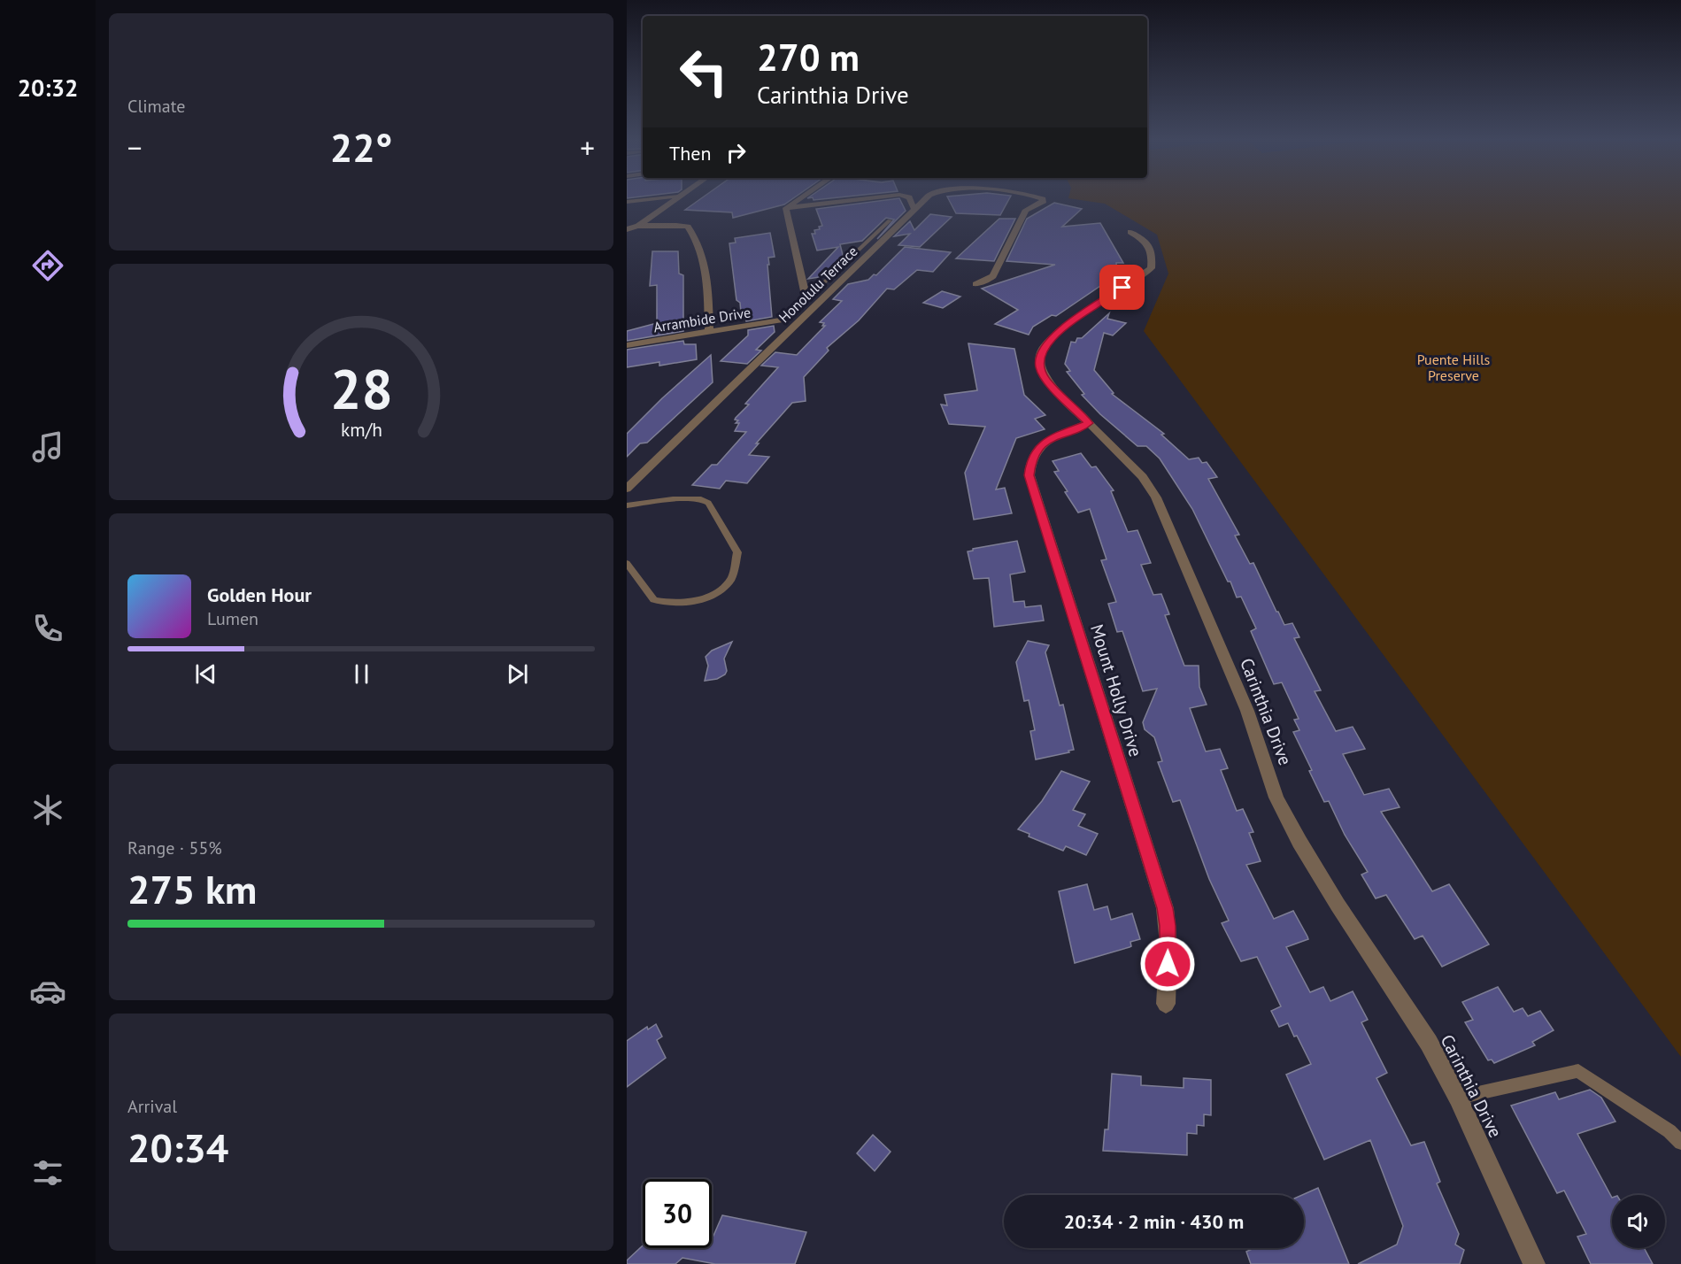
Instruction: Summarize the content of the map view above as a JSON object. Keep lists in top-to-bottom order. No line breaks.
{"streets":{"street":["Honolulu Terrace","Arrambide Drive","Mount Holly Drive","Carinthia Drive"]},"crossings":[["Mount Holly Drive","Carinthia Drive"]],"parks":["Puente Hills Preserve"],"page":{"tabs":"20:32","tile":["Climate",["Range · 55%","275 km"],["Arrival","20:34"]],"turn":["270 m","Carinthia Drive"],"heat":["−","22°","+"],"then":"Then","song":["Golden Hour","Lumen"],"limit":"30","trip":"20:34 · 2 min · 430 m","gauge":["28","km/h"]}}
